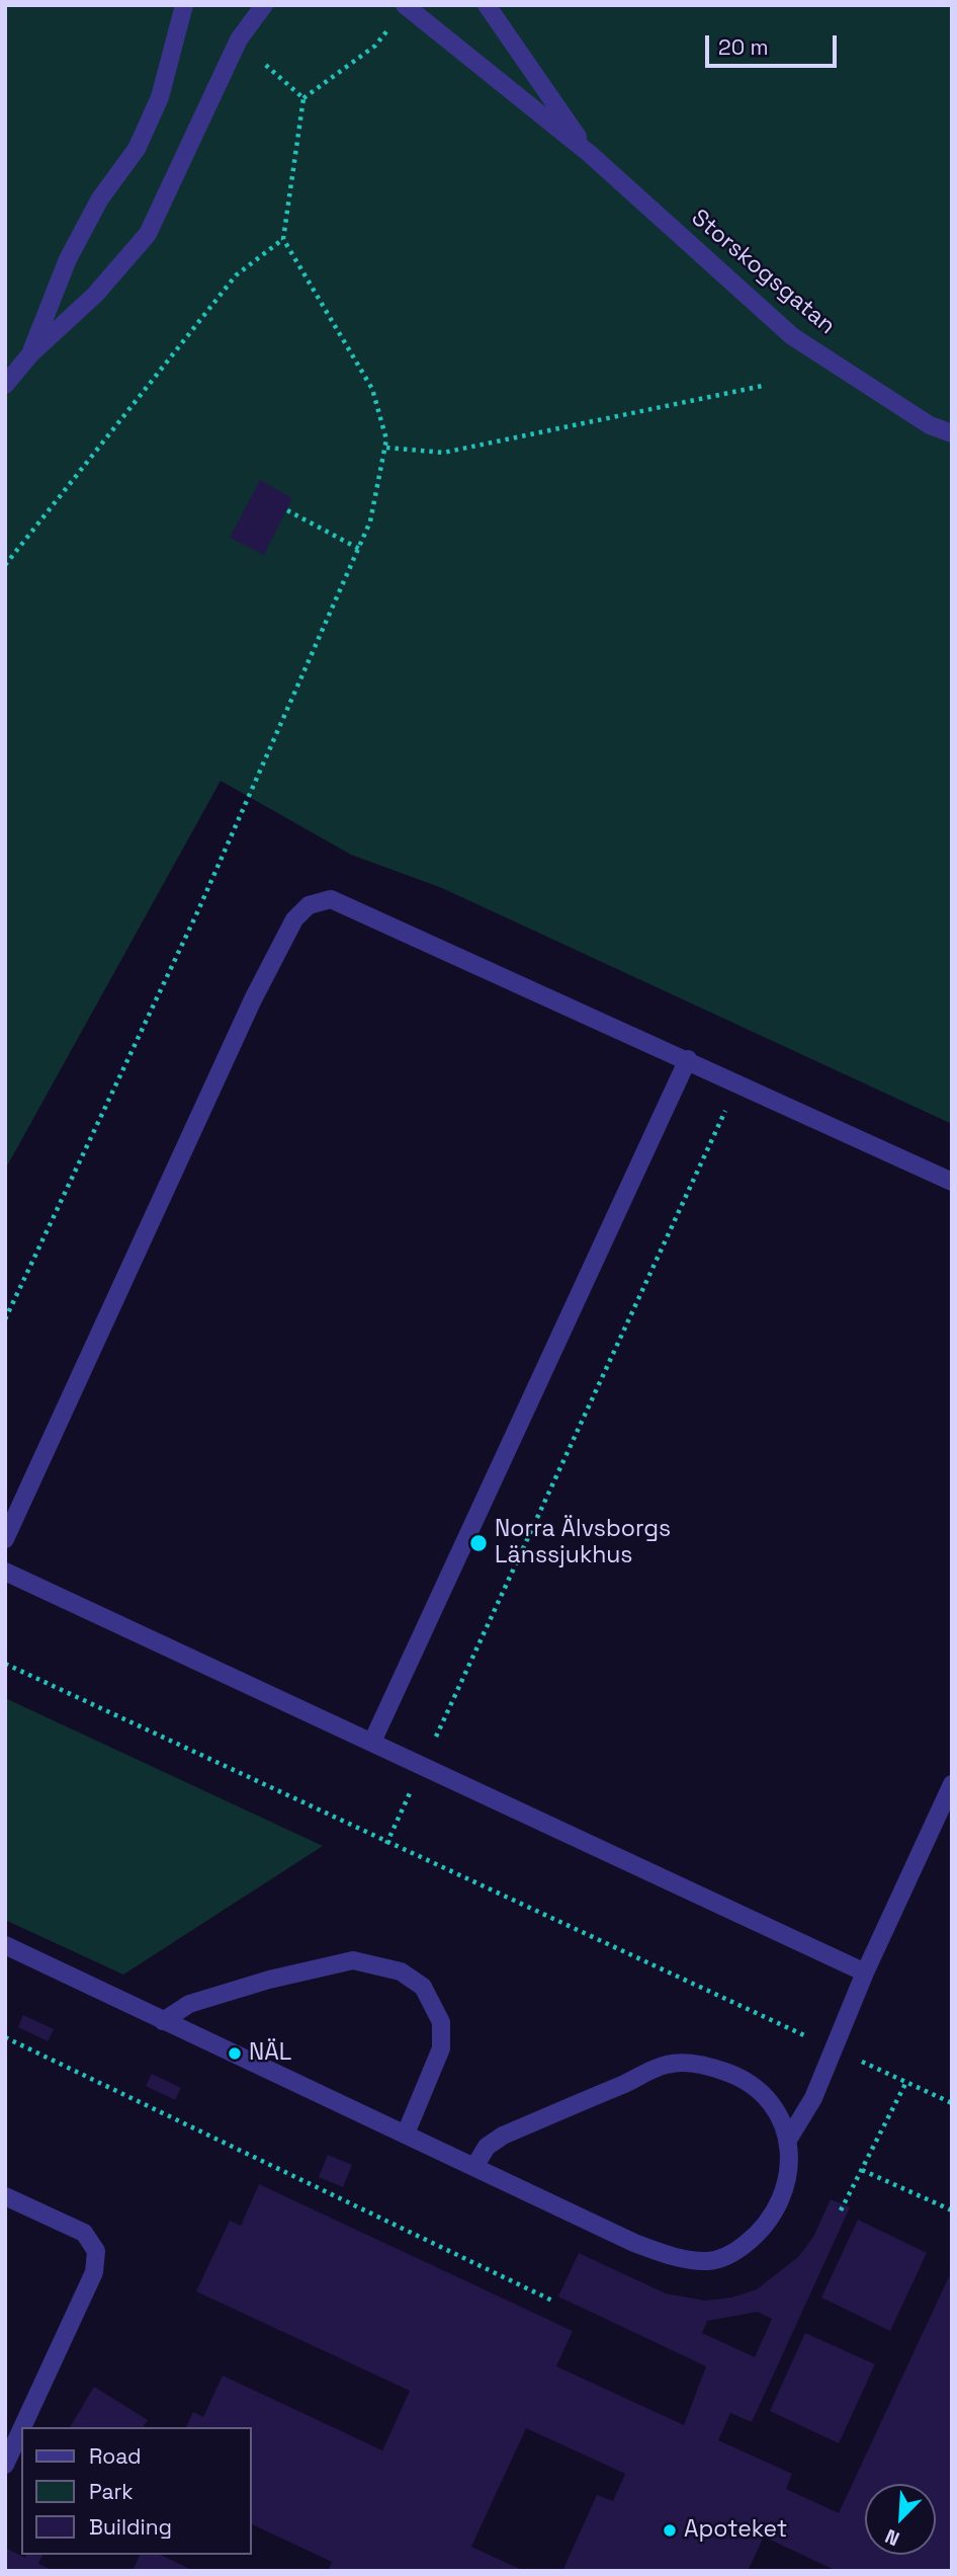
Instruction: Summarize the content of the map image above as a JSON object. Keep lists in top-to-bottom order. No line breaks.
{"streets":{"street":["Storskogsgatan"]},"places":["Norra Älvsborgs Länssjukhus","NÄL","Apoteket"],"legend":["Road","Park","Building"],"scale_bar":"20 m","north":"bottom left"}
